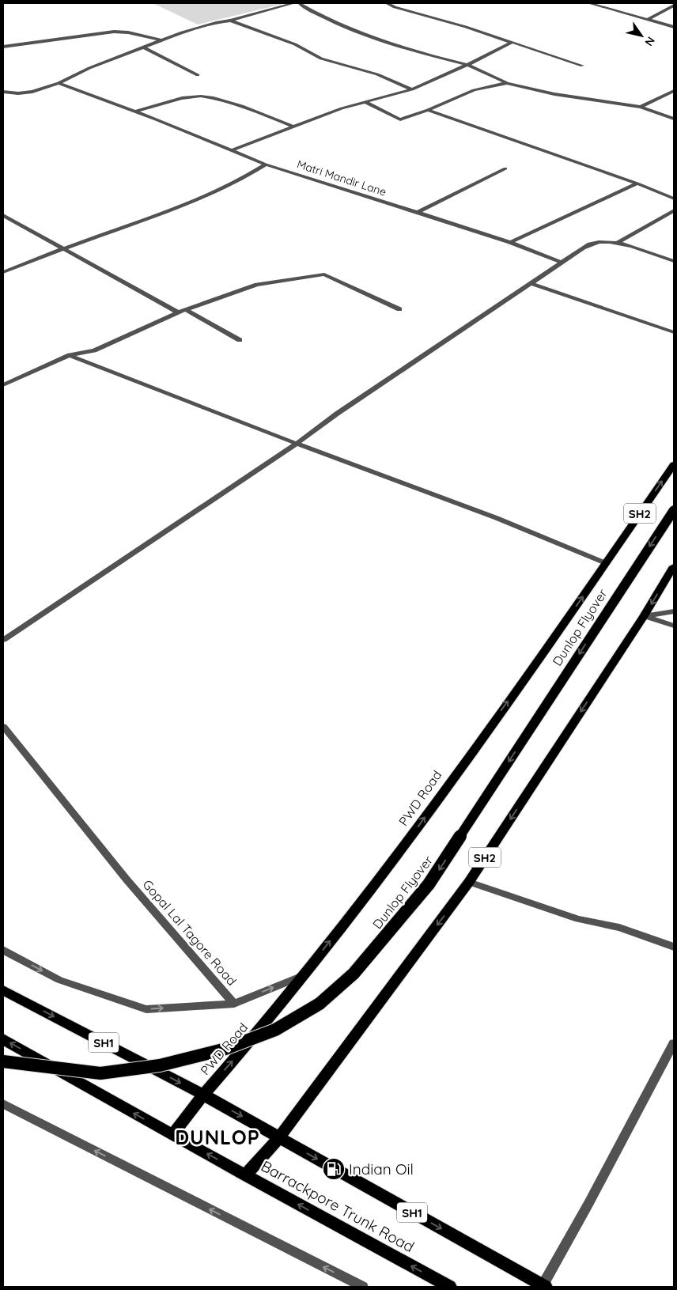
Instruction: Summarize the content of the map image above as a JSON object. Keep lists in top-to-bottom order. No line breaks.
{"streets":{"main road":["SH2","Dunlop Flyover","PWD Road","SH1","Barrackpore Trunk Road"],"street":["Matri Mandir Lane","Gopal Lal Tagore Road"]},"crossings":[["SH2","SH1"],["SH2","Barrackpore Trunk Road"],["PWD Road","SH1"],["PWD Road","Barrackpore Trunk Road"]],"one_way":["Gopal Lal Tagore Road"],"districts":["DUNLOP"],"places":{"fuel station":["Indian Oil"]},"north":"bottom right"}
